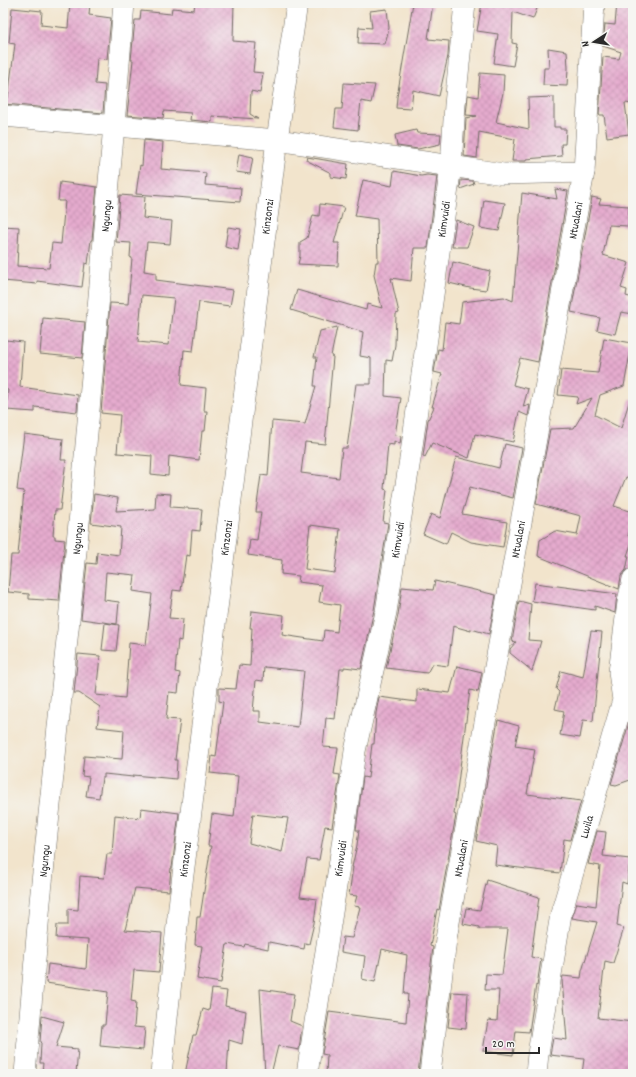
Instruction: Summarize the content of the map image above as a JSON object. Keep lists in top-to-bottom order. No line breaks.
{"streets":{"street":["Ngungu","Kinzonzi","Kimvuidi","Ntualani","Lwila"]},"scale_bar":"20 m","north":"left"}
